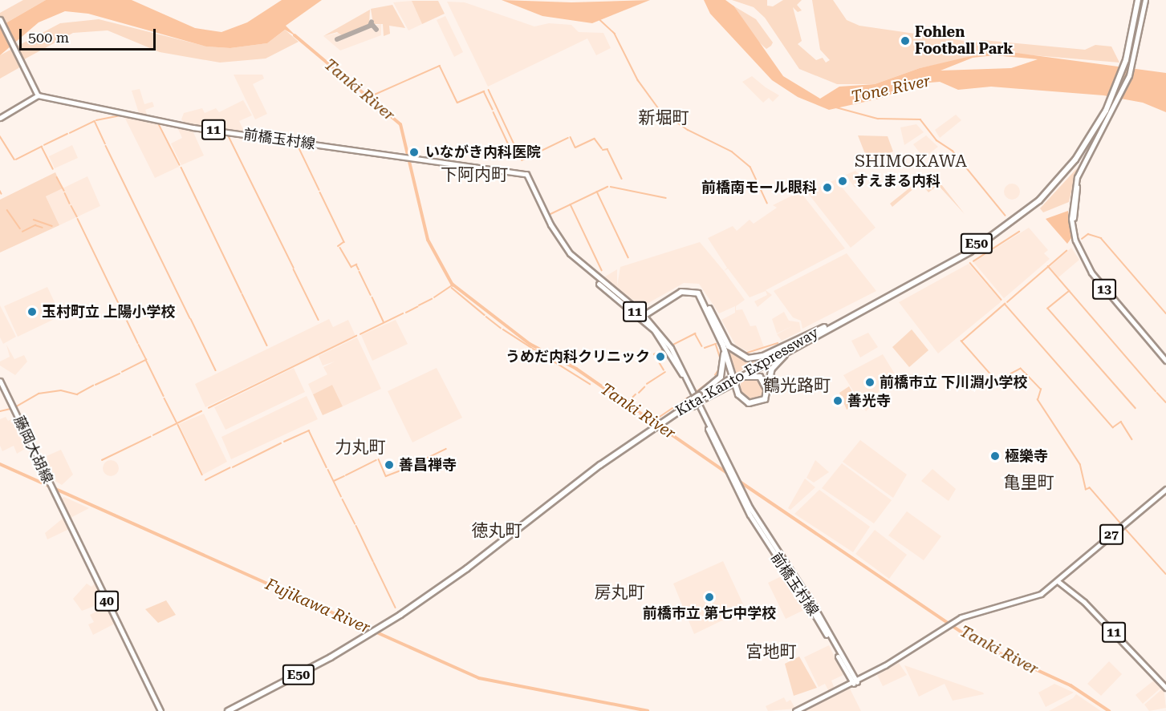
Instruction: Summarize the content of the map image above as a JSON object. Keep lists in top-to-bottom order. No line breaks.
{"streets":{"highway":["E50","Kita-Kanto Expressway"],"main road":["11","前橋玉村線","13","藤岡大胡線","27","40"]},"crossings":[["11","27"],["E50","Kita-Kanto Expressway"]],"districts":["新堀町","SHIMOKAWA","下阿内町","鶴光路町","力丸町","亀里町","徳丸町","房丸町","宮地町"],"water":["Tone River","Tanki River","Fujikawa River"],"places":["Fohlen Football Park","いながき内科医院","すえまる内科","前橋南モール眼科","玉村町立 上陽小学校","うめだ内科クリニック","前橋市立 下川淵小学校","善光寺","極樂寺","善昌禅寺","前橋市立 第七中学校"],"scale_bar":"500 m"}
